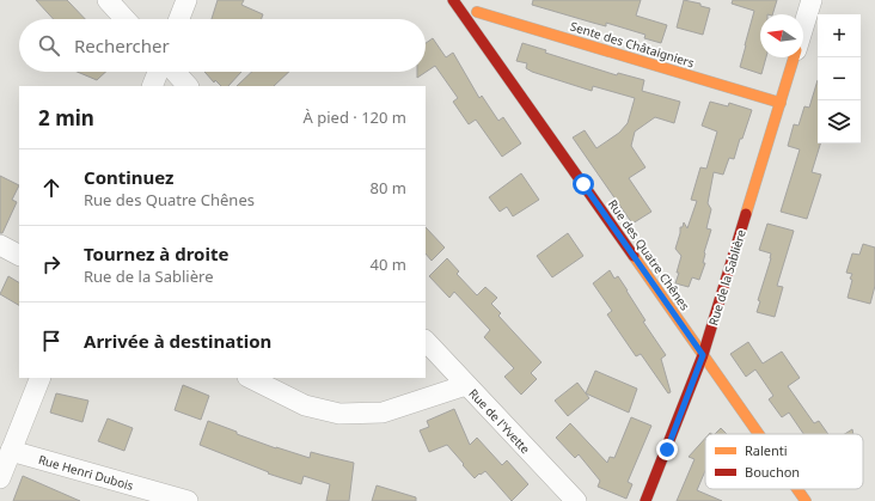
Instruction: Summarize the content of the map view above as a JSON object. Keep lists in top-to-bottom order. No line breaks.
{"streets":{"street":["Sente des Châtaigniers","Rue des Quatre Chênes","Rue de la Sablière","Rue de l'Yvette","Rue Henri Dubois"]},"crossings":[["Sente des Châtaigniers","Rue des Quatre Chênes"],["Sente des Châtaigniers","Rue de la Sablière"],["Rue des Quatre Chênes","Rue de la Sablière"]],"legend":["Ralenti","Bouchon"],"north":"left","page":{"map_buttons":["+","−"],"search":"Rechercher","heading":["2 min","À pied · 120 m"],"list":[["Continuez","Rue des Quatre Chênes","80 m"],["Tournez à droite","Rue de la Sablière","40 m"],"Arrivée à destination"]}}
